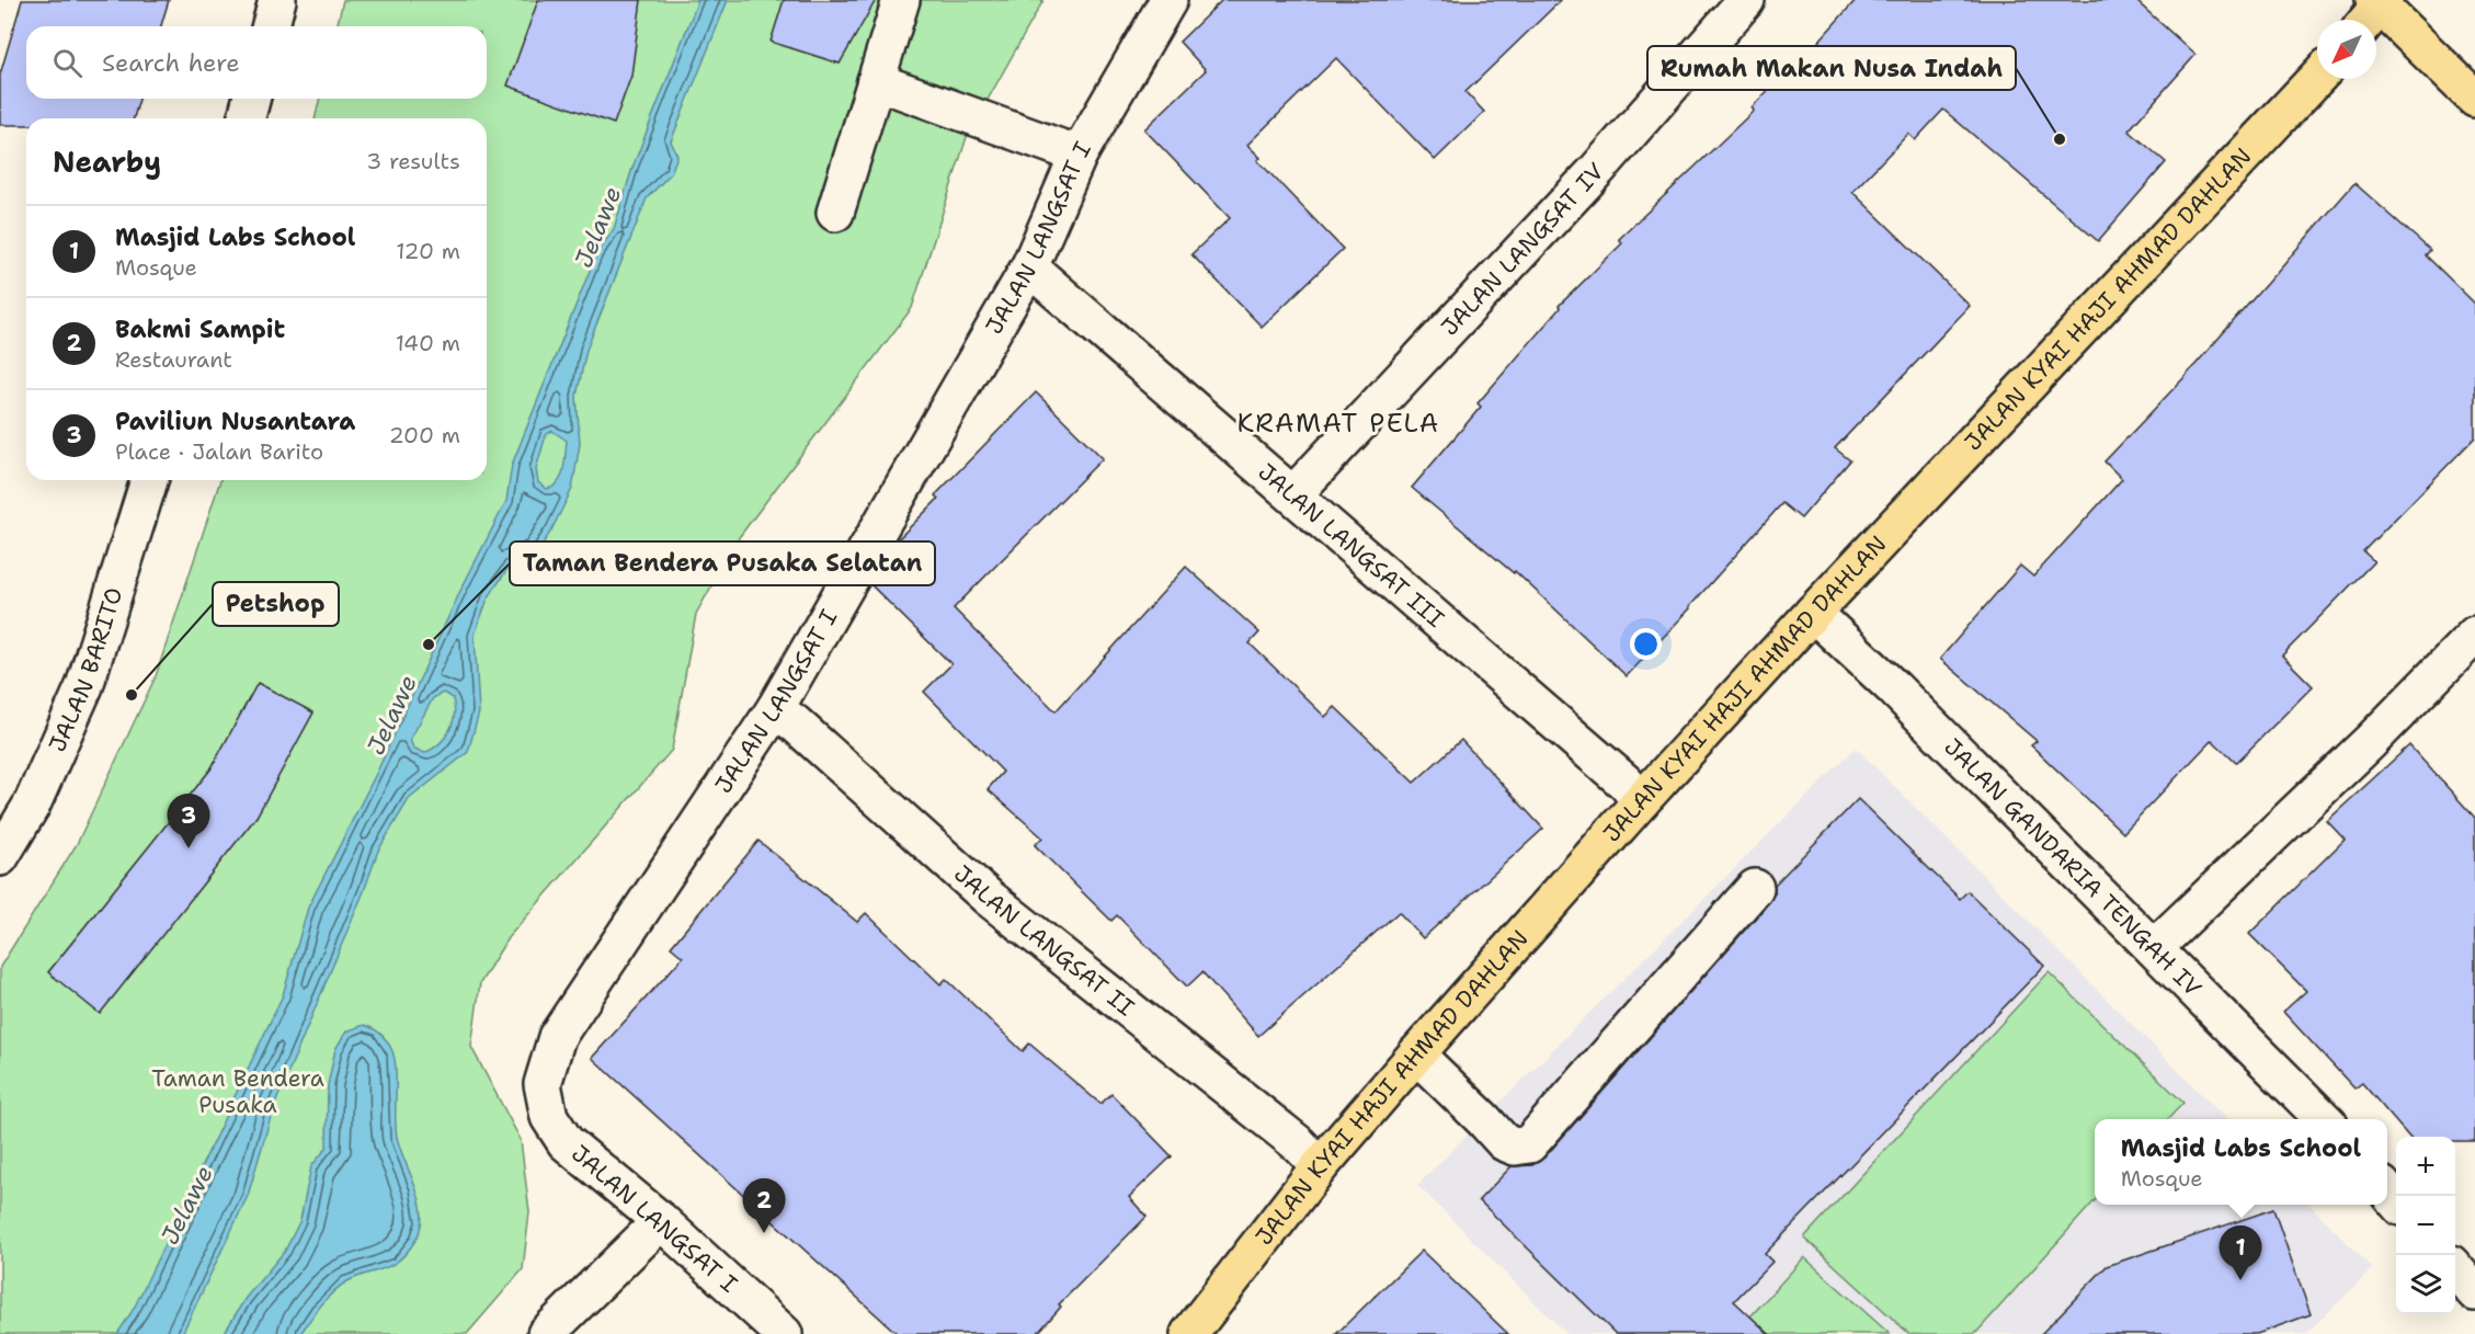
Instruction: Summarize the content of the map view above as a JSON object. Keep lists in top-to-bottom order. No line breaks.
{"streets":{"main road":["JALAN KYAI HAJI AHMAD DAHLAN"],"street":["JALAN LANGSAT I","JALAN LANGSAT IV","JALAN LANGSAT III","JALAN BARITO","JALAN GANDARIA TENGAH IV","JALAN LANGSAT II"]},"crossings":[["JALAN LANGSAT I","JALAN LANGSAT III"],["JALAN LANGSAT I","JALAN LANGSAT II"],["JALAN LANGSAT IV","JALAN LANGSAT III"],["JALAN KYAI HAJI AHMAD DAHLAN","JALAN LANGSAT III"],["JALAN KYAI HAJI AHMAD DAHLAN","JALAN GANDARIA TENGAH IV"],["JALAN KYAI HAJI AHMAD DAHLAN","JALAN LANGSAT II"]],"districts":["KRAMAT PELA"],"water":["Jelawe"],"parks":["Taman Bendera Pusaka"],"places":["Rumah Makan Nusa Indah","Taman Bendera Pusaka Selatan","Petshop"],"north":"bottom left","page":{"search":"Search here","heading":["Nearby","3 results"],"list":[{"mark":"1","name":"Masjid Labs School","note":"Mosque","value":"120 m"},{"mark":"2","name":"Bakmi Sampit","note":"Restaurant","value":"140 m"},{"mark":"3","name":"Paviliun Nusantara","note":"Place · Jalan Barito","value":"200 m"}],"pins":["3","2","1"],"popup":["Masjid Labs School","Mosque"],"map_buttons":["+","−"]}}
